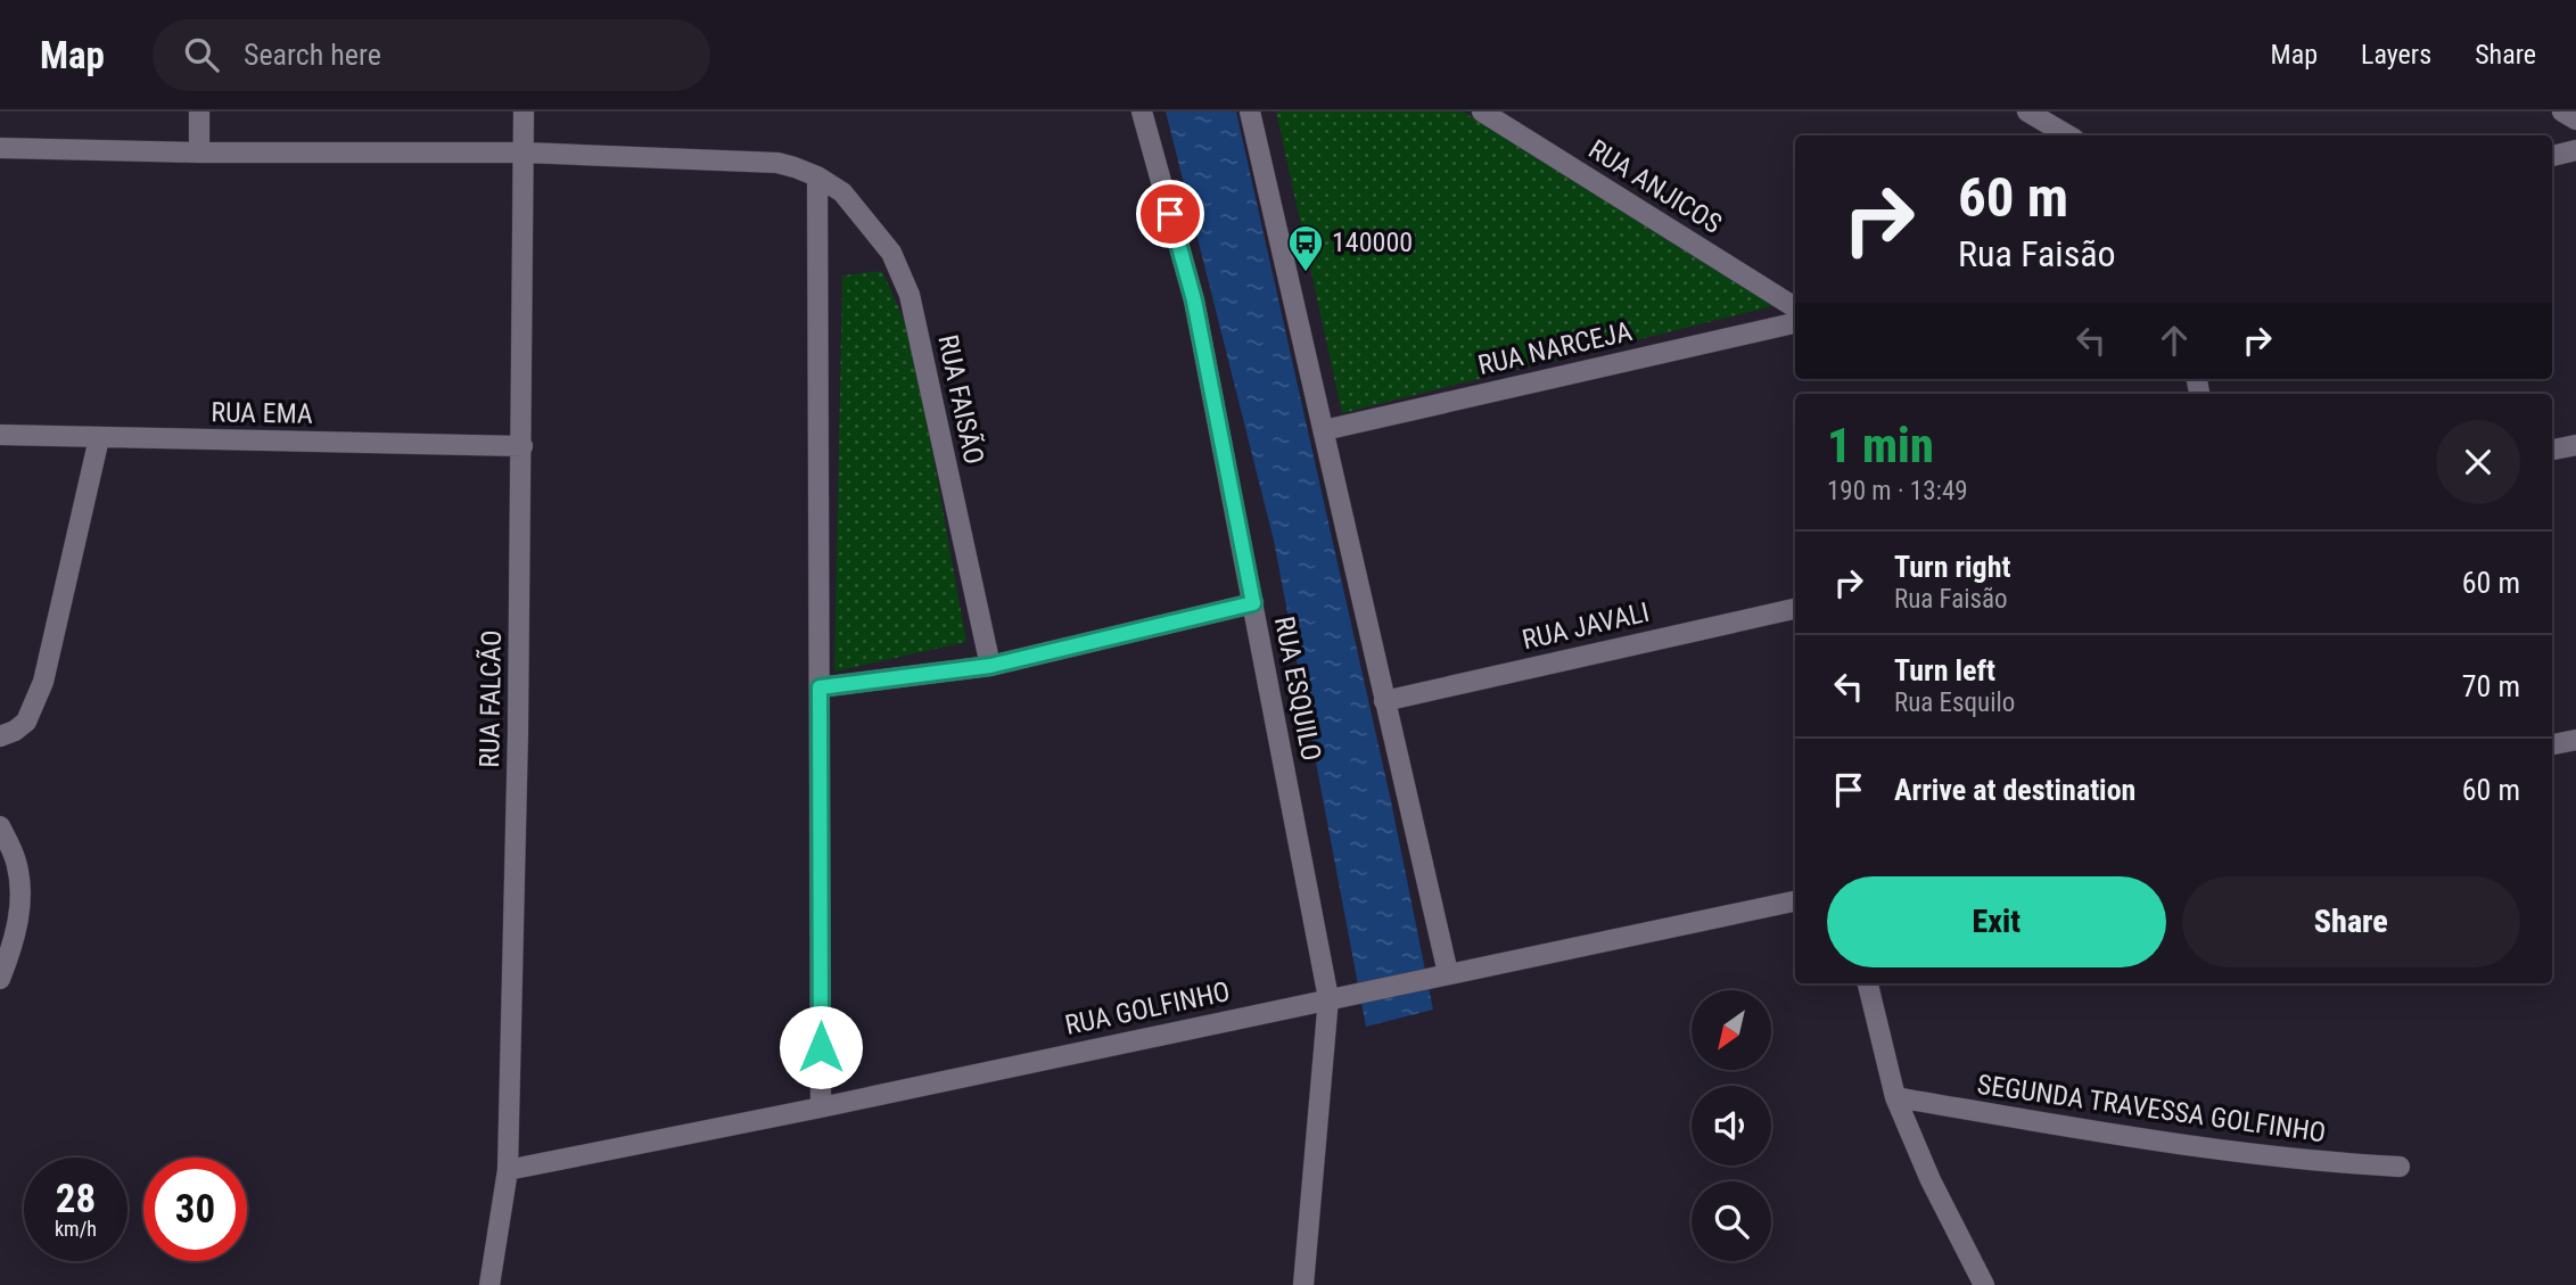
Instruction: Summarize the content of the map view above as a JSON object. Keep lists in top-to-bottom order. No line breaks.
{"streets":{"street":["RUA ANJICOS","RUA NARCEJA","RUA FAISÃO","RUA EMA","RUA JAVALI","RUA ESQUILO","RUA FALCÃO","RUA GOLFINHO","SEGUNDA TRAVESSA GOLFINHO"]},"crossings":[["RUA FAISÃO","RUA FALCÃO"],["RUA EMA","RUA FALCÃO"],["RUA ESQUILO","RUA GOLFINHO"],["RUA FALCÃO","RUA GOLFINHO"]],"places":{"bus stop":["140000"]},"north":"bottom left","page":{"header":"Map","search":"Search here","nav":["Map","Layers","Share"],"turn":["60 m","Rua Faisão"],"heading":["1 min","190 m · 13:49"],"list":[{"name":"Turn right","note":"Rua Faisão","value":"60 m"},{"name":"Turn left","note":"Rua Esquilo","value":"70 m"},{"name":"Arrive at destination","value":"60 m"}],"buttons":["Exit","Share"],"speed":"28 km/h","limit":"30"}}
